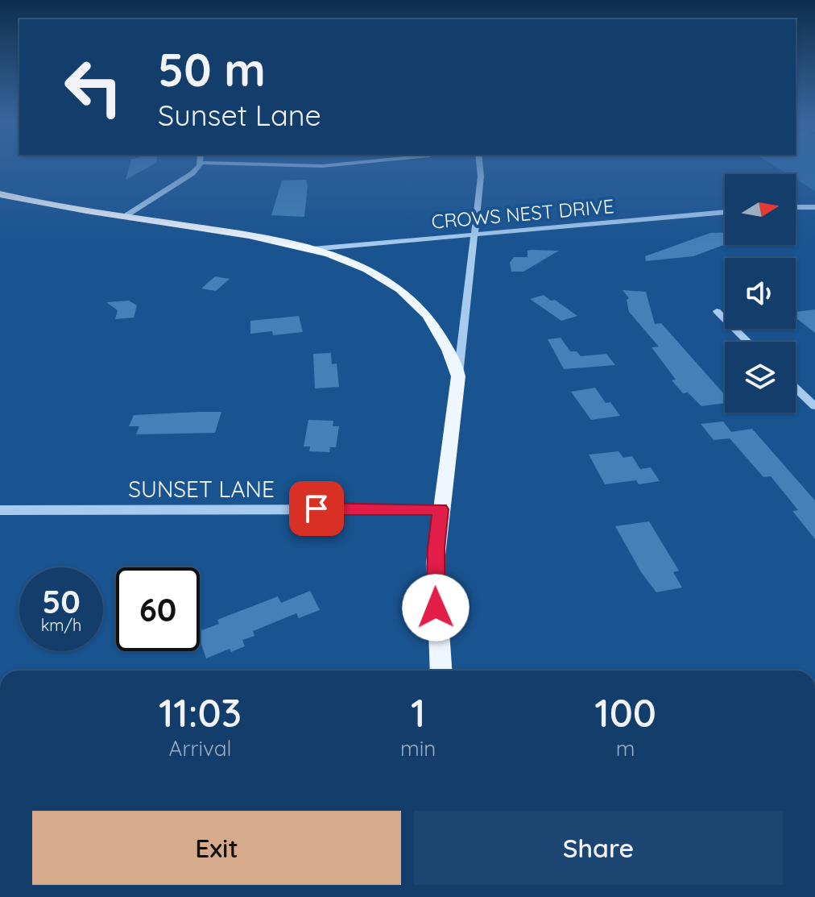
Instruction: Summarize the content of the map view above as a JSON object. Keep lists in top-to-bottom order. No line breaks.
{"streets":{"street":["CROWS NEST DRIVE","SUNSET LANE"]},"north":"right","page":{"turn":["50 m","Sunset Lane"],"speed":"50 km/h","limit":"60","eta":["11:03","Arrival","1","min","100","m"],"buttons":["Exit","Share"]}}
